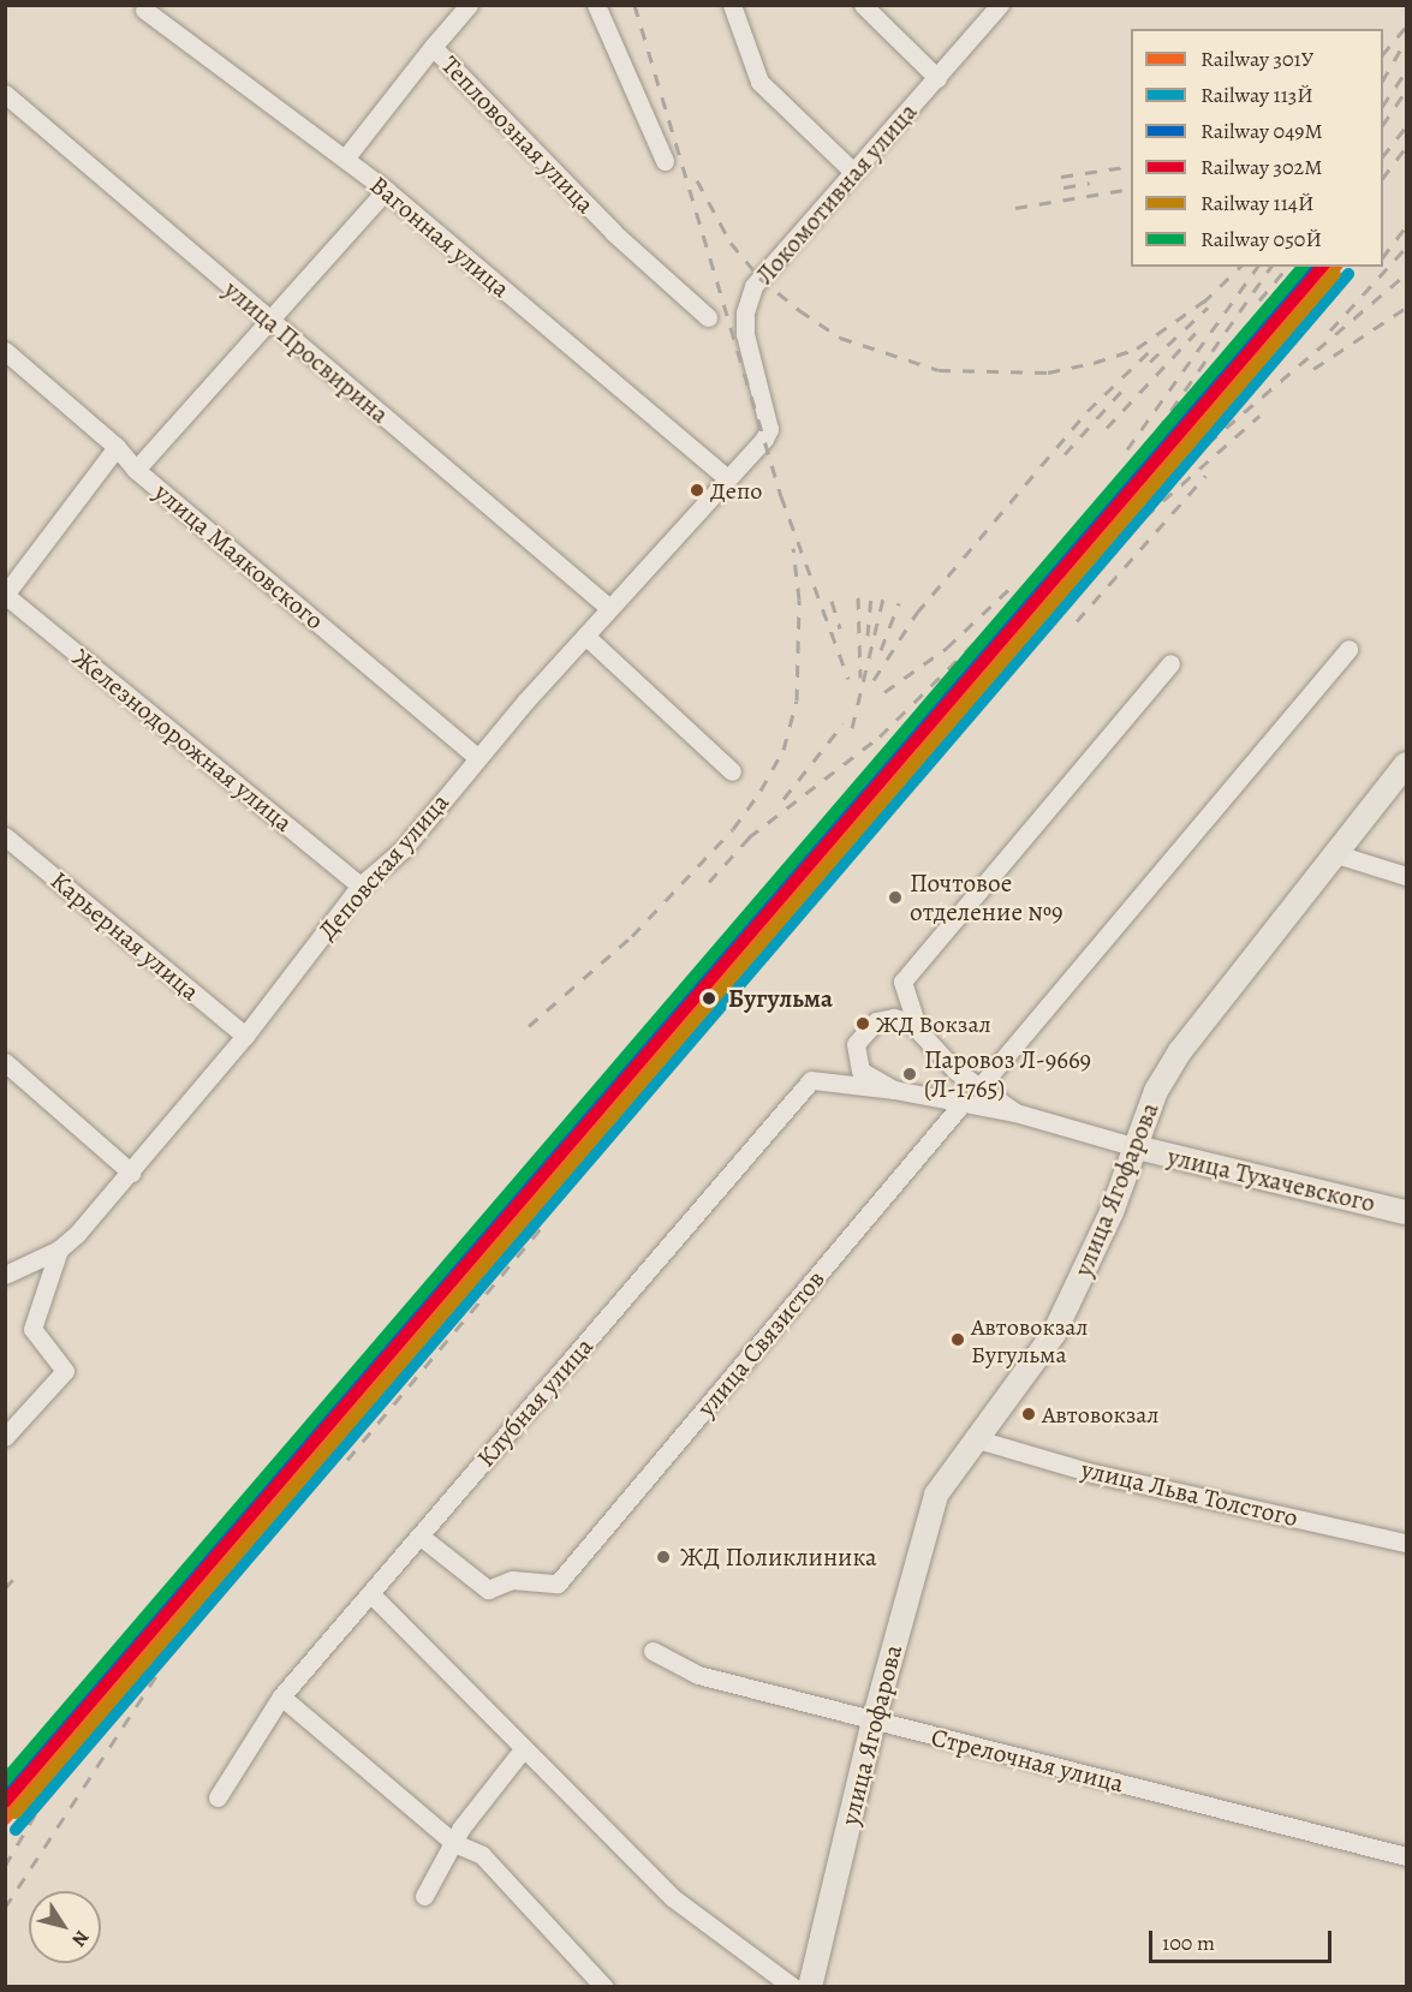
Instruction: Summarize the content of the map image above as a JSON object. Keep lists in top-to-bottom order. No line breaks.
{"streets":{"main road":["улица Тухачевского","улица Ягофарова"],"street":["Тепловозная улица","Локомотивная улица","Вагонная улица","улица Просвирина","улица Маяковского","Железнодорожная улица","Деповская улица","Карьерная улица","улица Связистов","Клубная улица","улица Льва Толстого","Стрелочная улица"]},"crossings":[["Тепловозная улица","Вагонная улица"],["Локомотивная улица","Вагонная улица"],["Локомотивная улица","Деповская улица"],["Вагонная улица","Деповская улица"],["улица Просвирина","Деповская улица"],["улица Маяковского","Деповская улица"],["Железнодорожная улица","Деповская улица"],["Деповская улица","Карьерная улица"],["улица Тухачевского","улица Ягофарова"],["улица Ягофарова","улица Льва Толстого"],["улица Ягофарова","Стрелочная улица"],["улица Связистов","Клубная улица"]],"places":["Депо","Почтовое отделение №9","Бугульма","ЖД Вокзал","Паровоз Л-9669 (Л-1765)","Автовокзал Бугульма","Автовокзал","ЖД Поликлиника"],"lines":["rail line 301У","rail line 049М","rail line 302М","rail line 050Й","rail line 113Й","rail line 114Й"],"legend":["Railway 301У","Railway 113Й","Railway 049М","Railway 302М","Railway 114Й","Railway 050Й"],"scale_bar":"100 m","north":"bottom right"}
